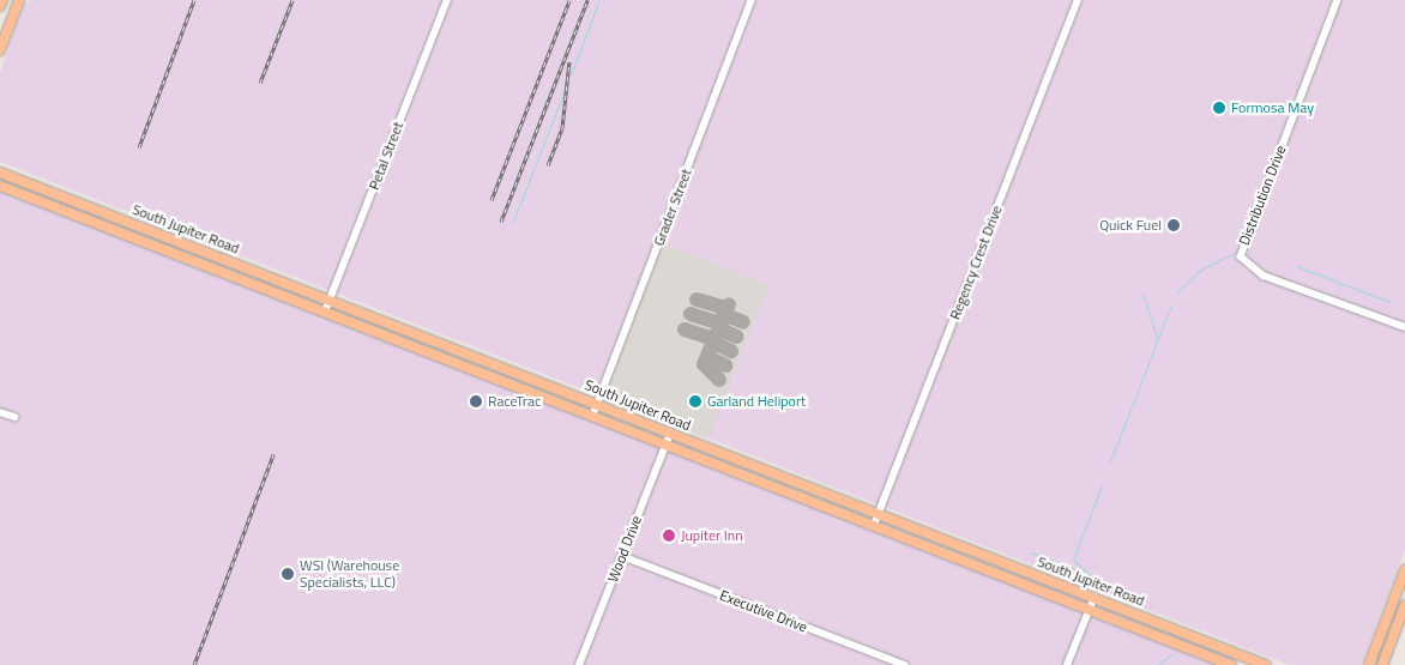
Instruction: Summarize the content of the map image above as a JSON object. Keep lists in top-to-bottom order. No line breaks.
{"streets":{"main road":["South Jupiter Road"],"street":["Petal Street","Distribution Drive","Grader Street","Regency Crest Drive","Wood Drive","Executive Drive"]},"crossings":[["Petal Street","South Jupiter Road"],["Grader Street","South Jupiter Road"],["South Jupiter Road","Regency Crest Drive"],["South Jupiter Road","Wood Drive"],["Wood Drive","Executive Drive"]],"places":["Formosa May","Quick Fuel","RaceTrac","Garland Heliport","Jupiter Inn","WSI (Warehouse Specialists, LLC)"]}
